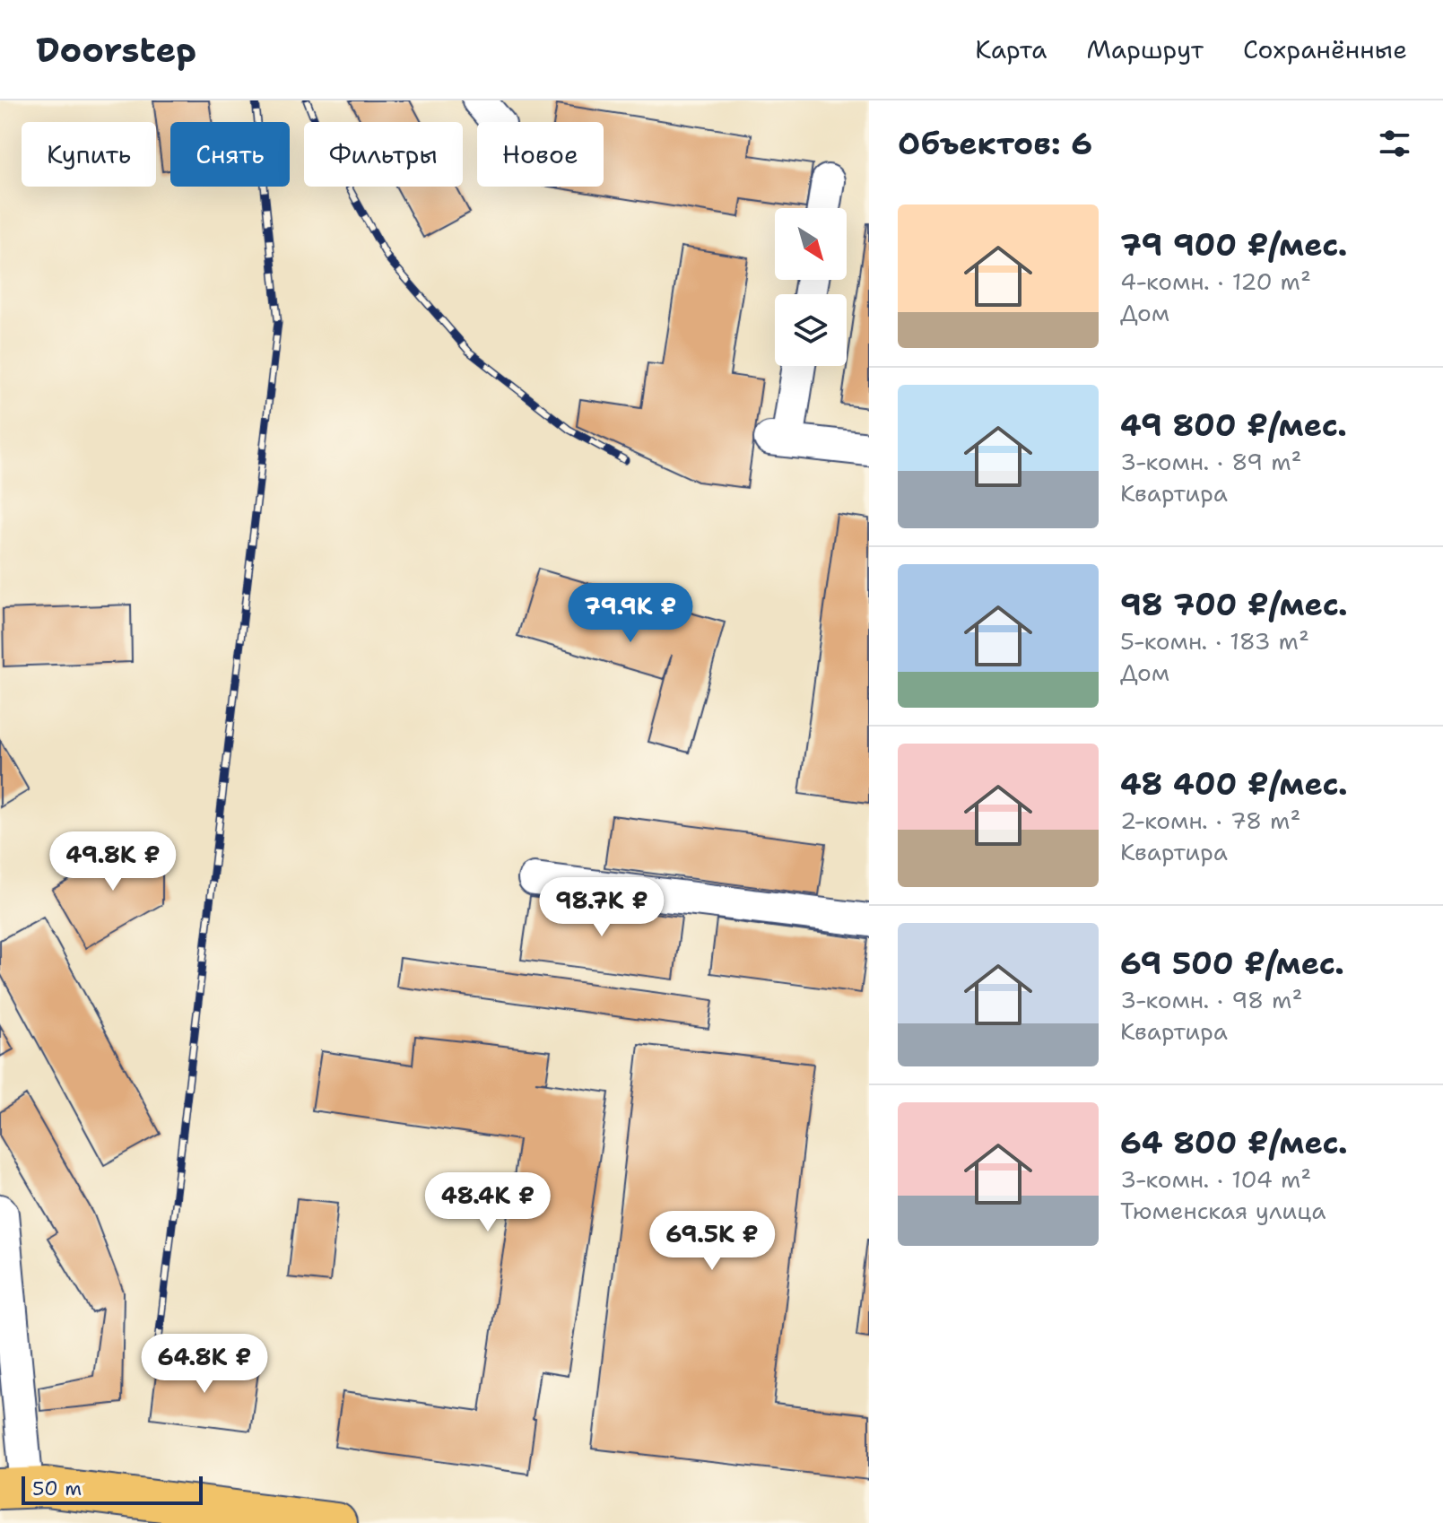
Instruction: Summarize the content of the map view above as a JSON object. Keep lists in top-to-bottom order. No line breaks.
{"scale_bar":"50 m","north":"bottom right","page":{"header":"Doorstep","nav":["Карта","Маршрут","Сохранённые"],"heading":"Объектов: 6","chip":["Купить","Снять","Фильтры","Новое"],"list":[{"name":"79 900 ₽/мес.","note":"4-комн. · 120 m² · Дом"},{"name":"49 800 ₽/мес.","note":"3-комн. · 89 m² · Квартира"},{"name":"98 700 ₽/мес.","note":"5-комн. · 183 m² · Дом"},{"name":"48 400 ₽/мес.","note":"2-комн. · 78 m² · Квартира"},{"name":"69 500 ₽/мес.","note":"3-комн. · 98 m² · Квартира"},{"name":"64 800 ₽/мес.","note":"3-комн. · 104 m² · Тюменская улица"}],"price":["79.9K ₽","49.8K ₽","98.7K ₽","48.4K ₽","69.5K ₽","64.8K ₽"],"scale":"50 m"}}
